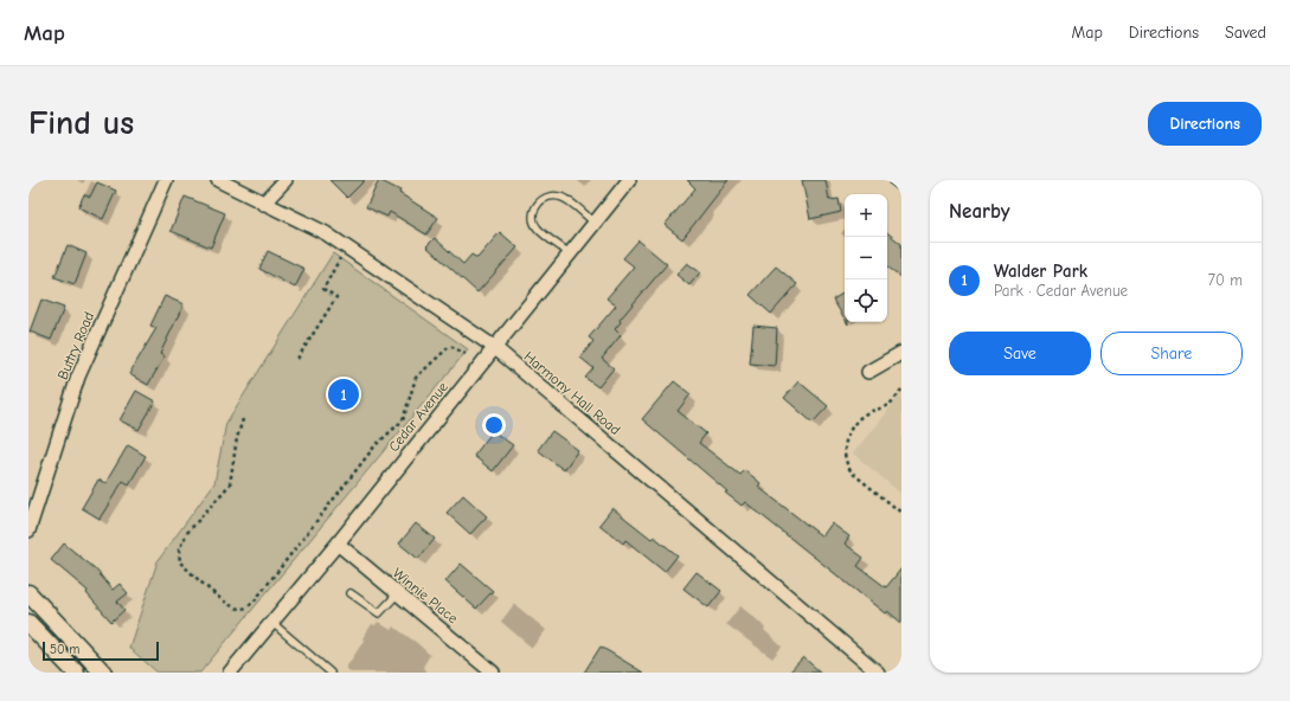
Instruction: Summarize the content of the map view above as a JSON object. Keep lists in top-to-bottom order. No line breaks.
{"streets":{"street":["Buttry Road","Harmony Hall Road","Cedar Avenue","Winnie Place"]},"crossings":[["Harmony Hall Road","Cedar Avenue"],["Cedar Avenue","Winnie Place"]],"scale_bar":"50 m","page":{"header":"Map","nav":["Map","Directions","Saved"],"buttons":["Directions",["Save","Share"]],"title":"Find us","heading":"Nearby","map_buttons":["+","−"],"list":[{"mark":"1","name":"Walder Park","note":"Park · Cedar Avenue","value":"70 m"}],"pins":"1","scale":"50 m"}}
